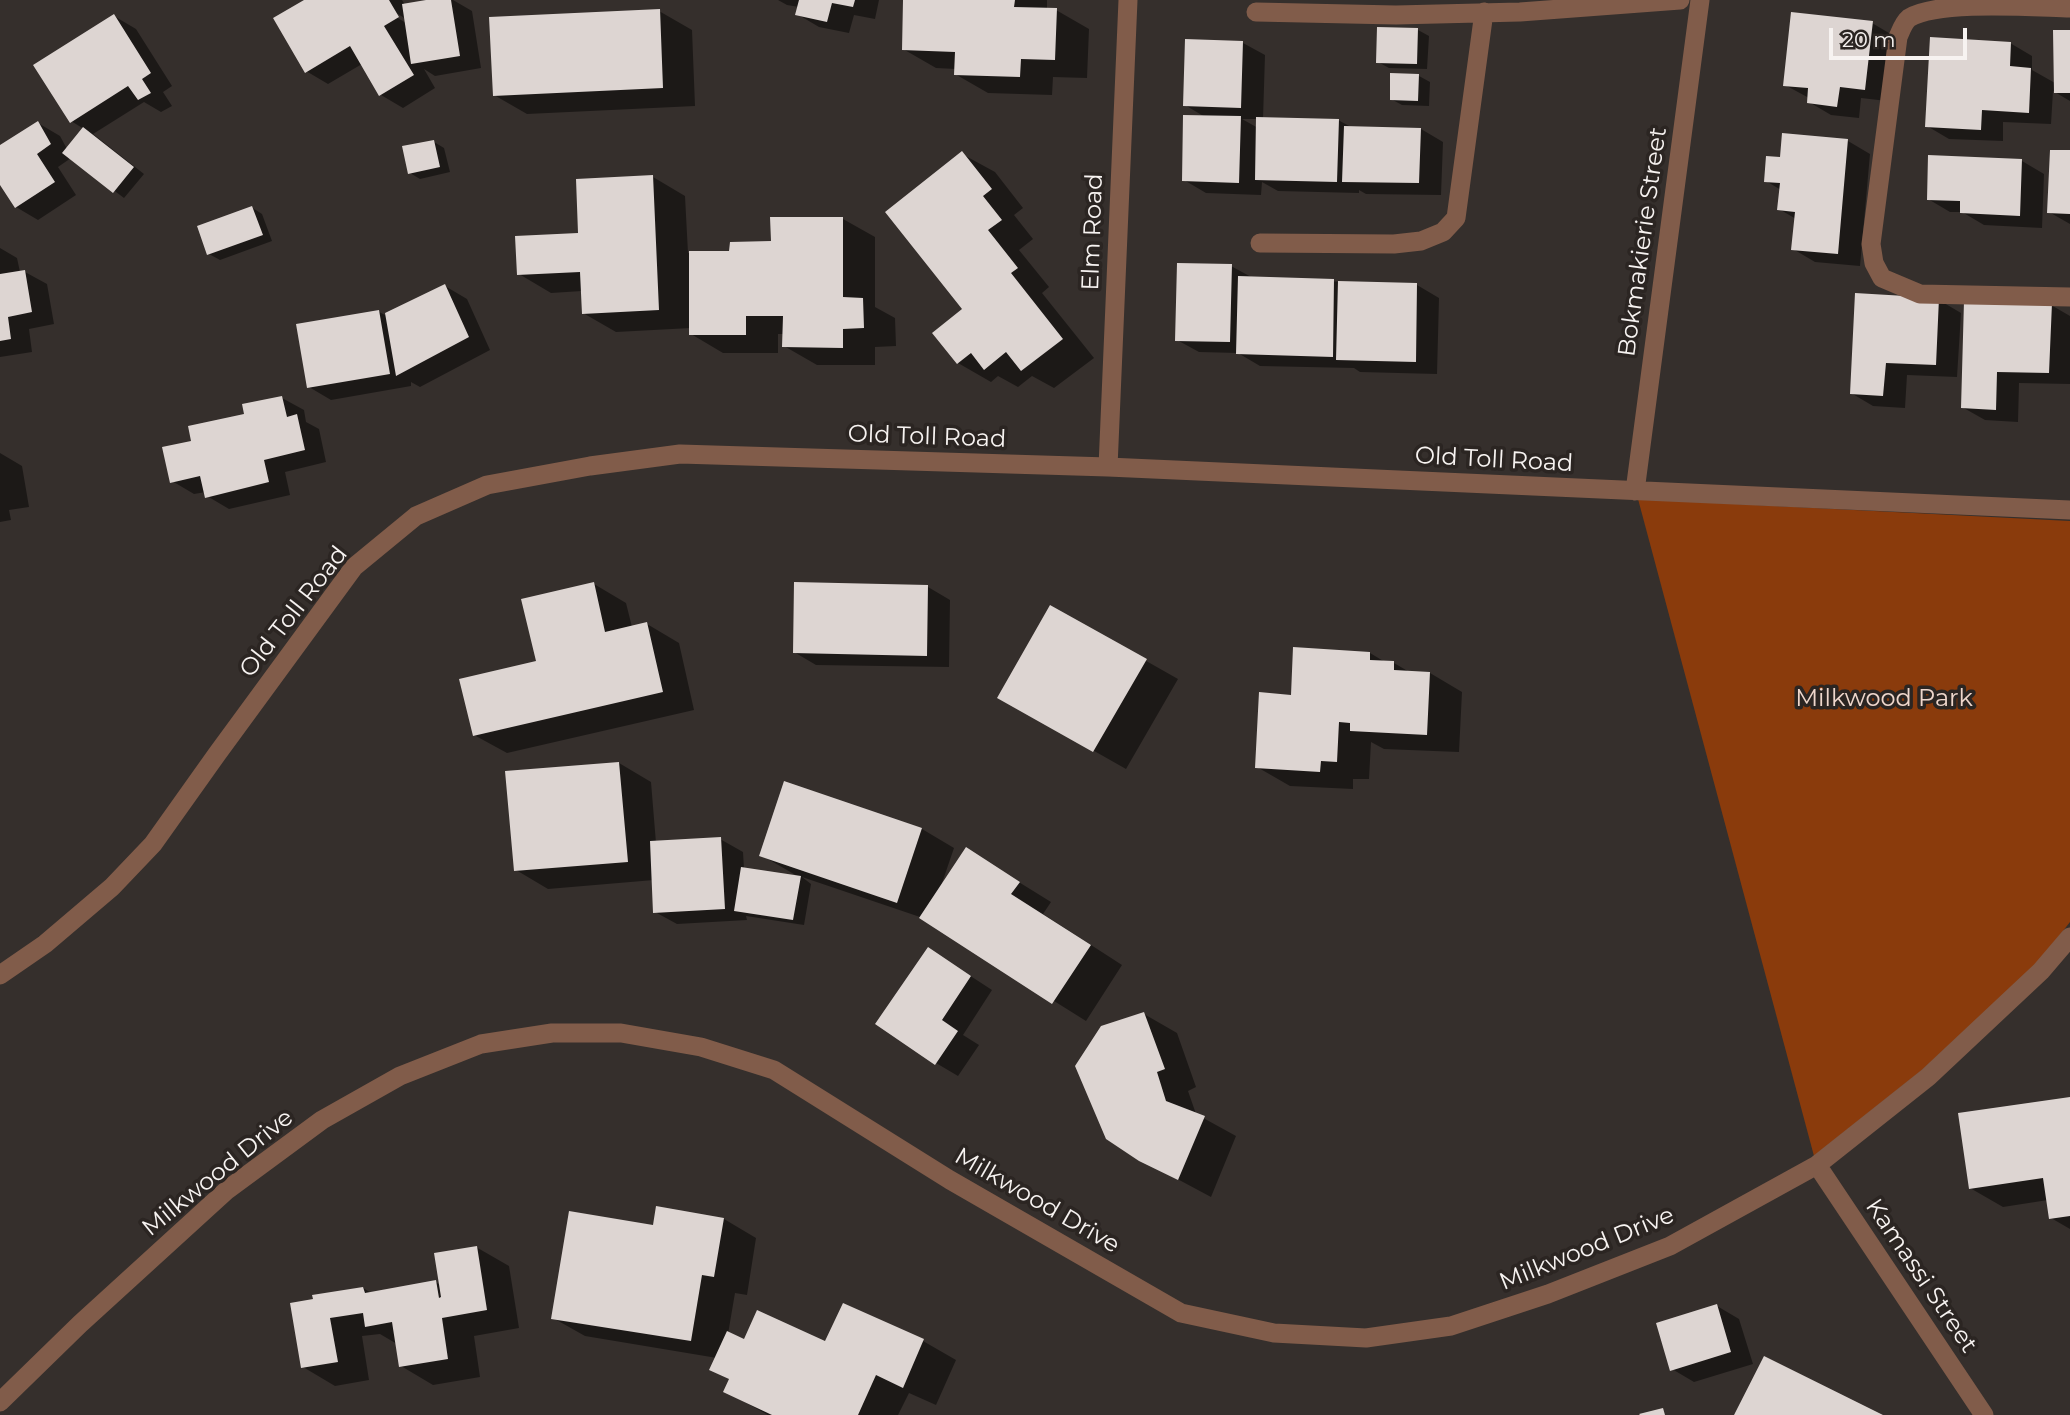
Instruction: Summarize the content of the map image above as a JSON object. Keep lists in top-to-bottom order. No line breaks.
{"streets":{"street":["Elm Road","Bokmakierie Street","Old Toll Road","Milkwood Drive","Kamassi Street"]},"crossings":[["Elm Road","Old Toll Road"],["Bokmakierie Street","Old Toll Road"],["Milkwood Drive","Kamassi Street"]],"parks":["Milkwood Park"],"scale_bar":"20 m"}
